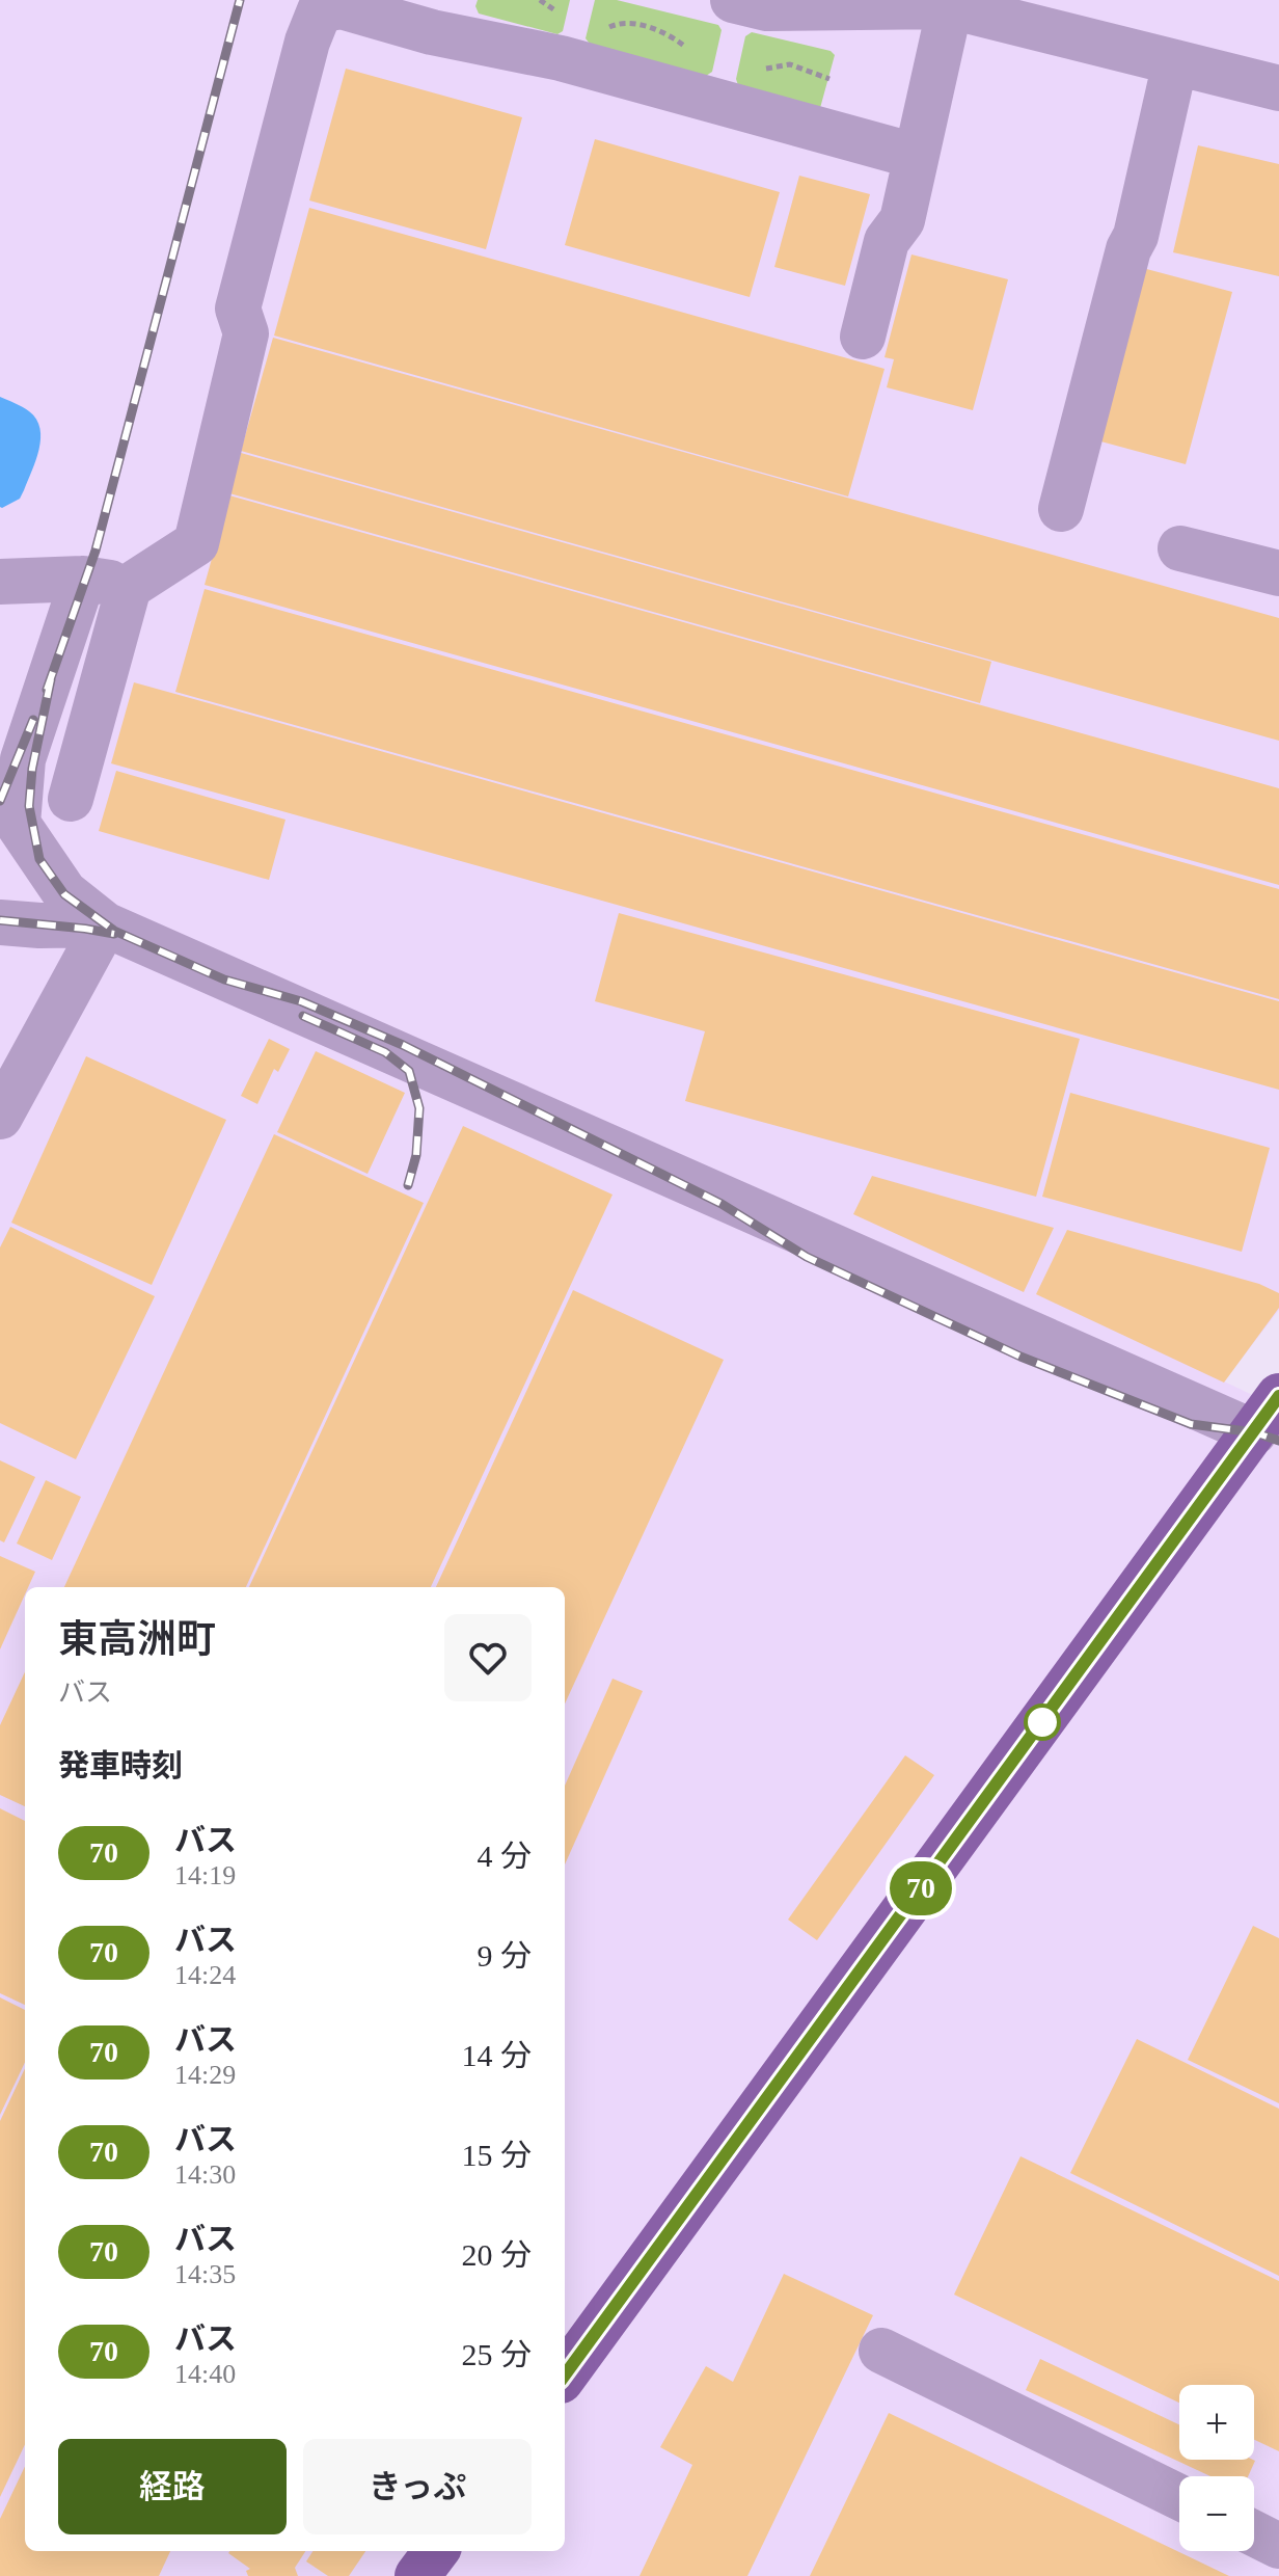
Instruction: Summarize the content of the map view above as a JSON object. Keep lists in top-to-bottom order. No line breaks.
{"lines":["bus line 70"],"page":{"on_map":"70","heading":[["東高洲町","バス"],"発車時刻"],"list":[{"mark":"70","name":"バス","note":"14:19","value":"4 分"},{"mark":"70","name":"バス","note":"14:24","value":"9 分"},{"mark":"70","name":"バス","note":"14:29","value":"14 分"},{"mark":"70","name":"バス","note":"14:30","value":"15 分"},{"mark":"70","name":"バス","note":"14:35","value":"20 分"},{"mark":"70","name":"バス","note":"14:40","value":"25 分"}],"map_buttons":["+","−"],"buttons":["経路","きっぷ"]}}
